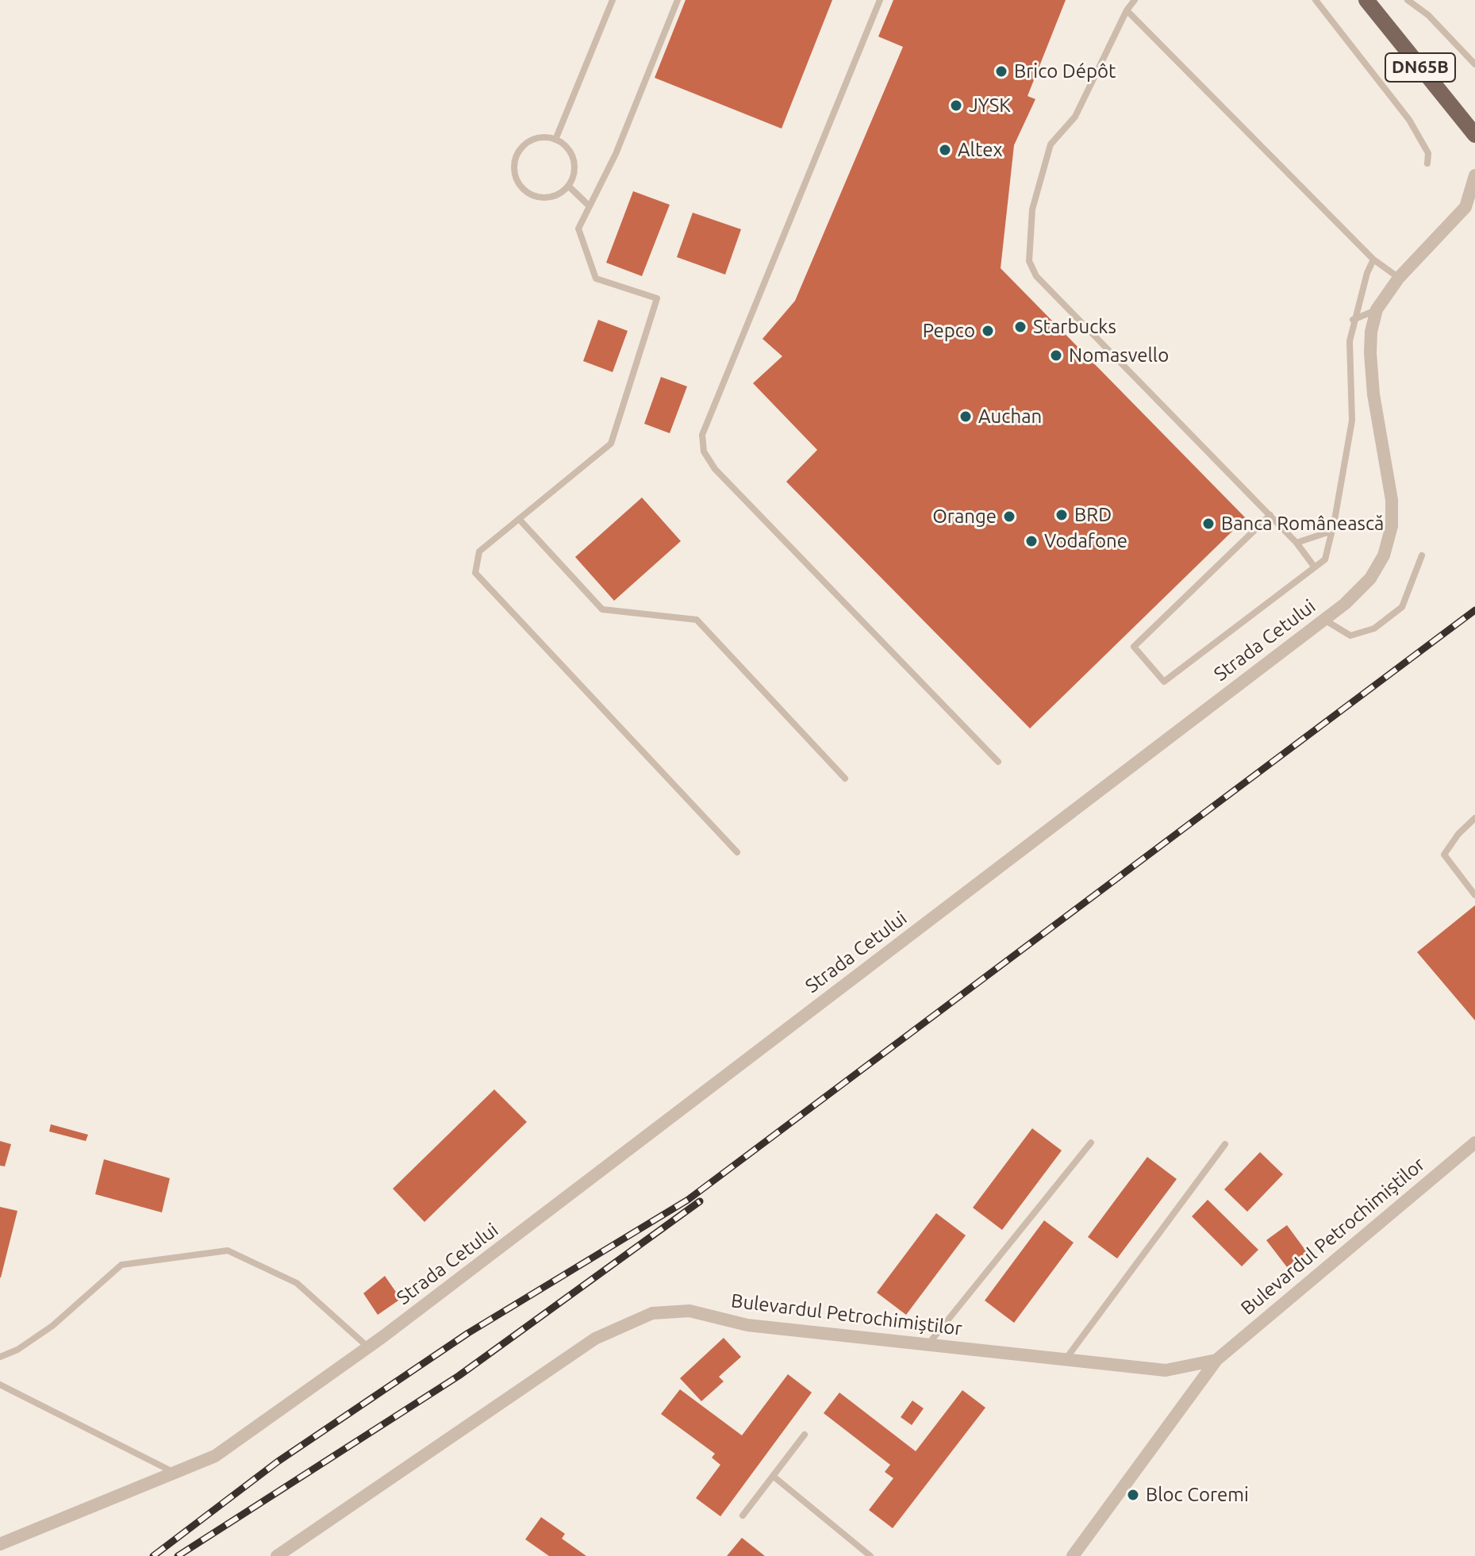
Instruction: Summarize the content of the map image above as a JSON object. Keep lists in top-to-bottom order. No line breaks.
{"streets":{"main road":["DN65B"],"street":["Strada Cetului","Bulevardul Petrochimiștilor"]},"places":["Brico Dépôt","JYSK","Altex","Starbucks","Pepco","Nomasvello","Auchan","BRD","Orange","Banca Românească","Vodafone","Bloc Coremi"]}
